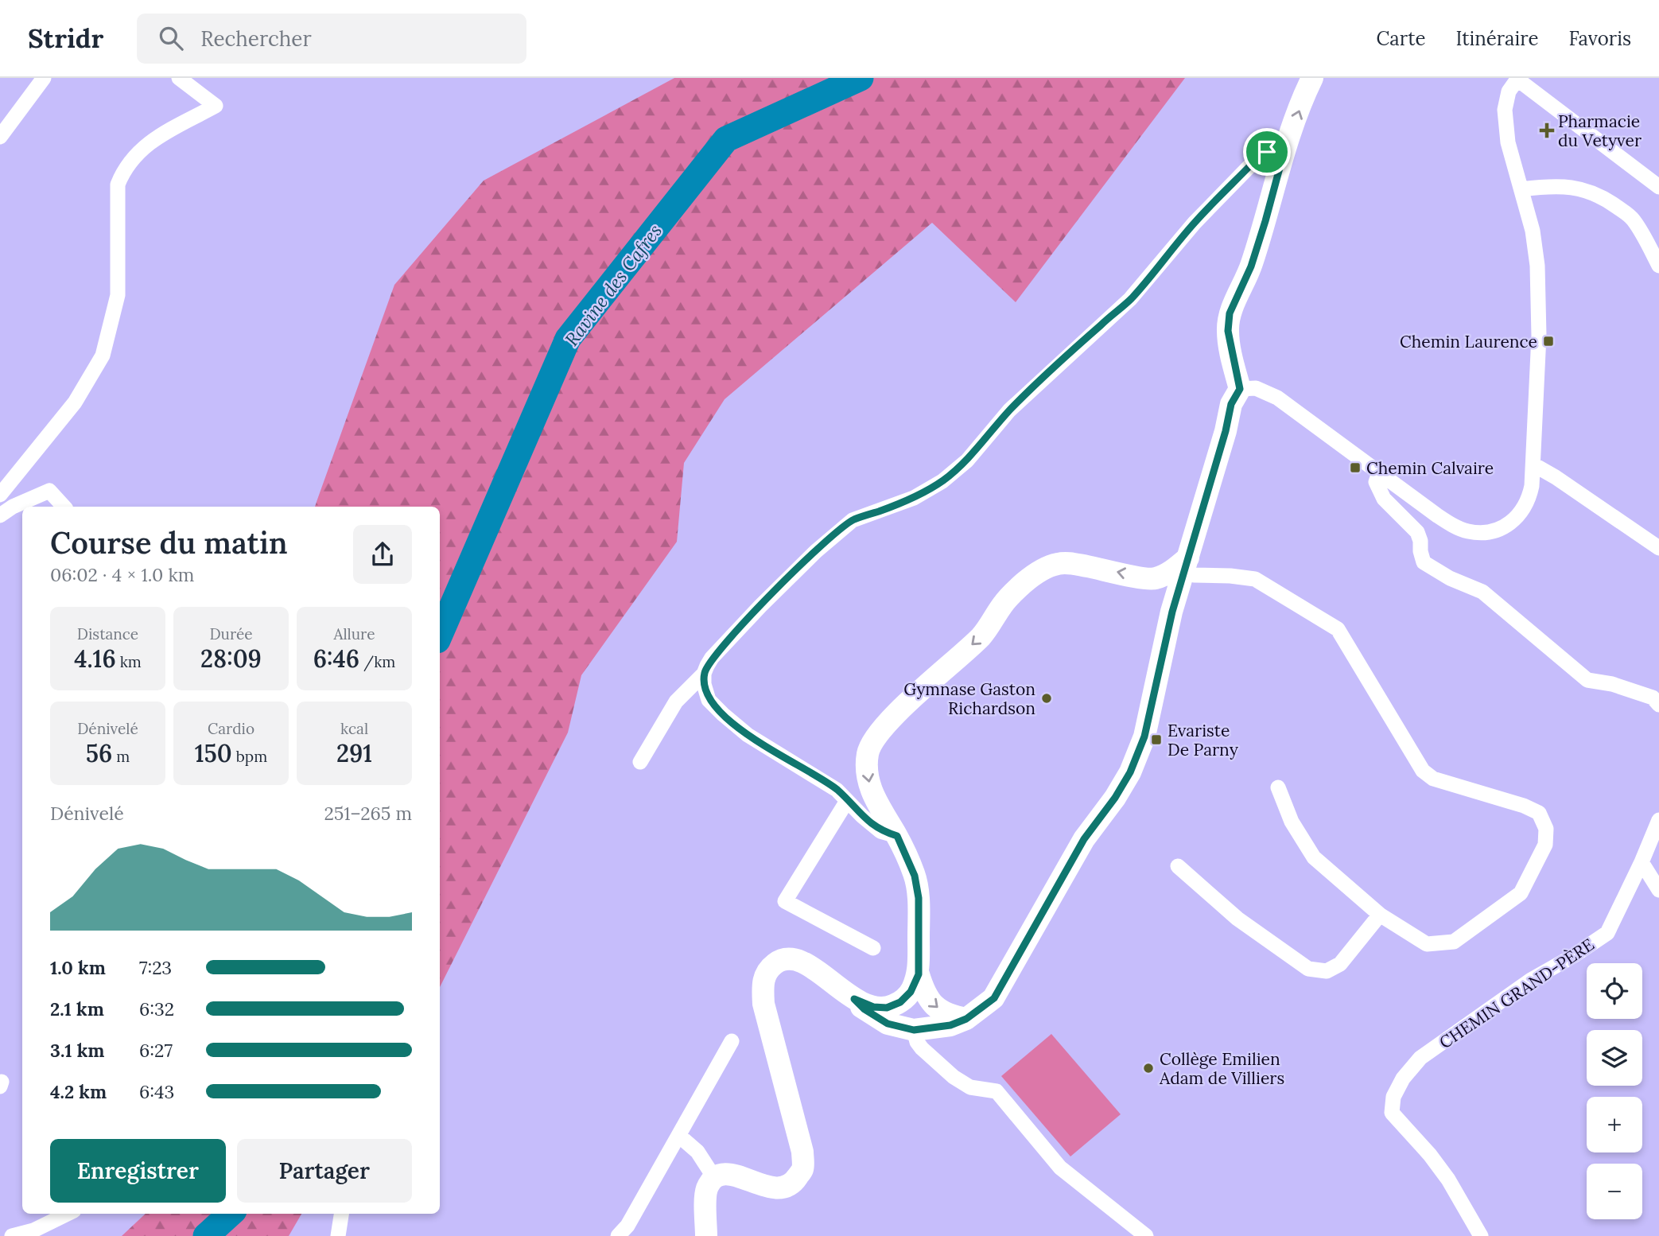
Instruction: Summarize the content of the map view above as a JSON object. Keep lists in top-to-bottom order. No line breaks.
{"streets":{"street":["CHEMIN GRAND-PÈRE"]},"water":["Ravine des Cafres"],"places":{"health":["Pharmacie du Vetyver"],"transit":["Chemin Laurence","Chemin Calvaire","Evariste De Parny"],"other":["Gymnase Gaston Richardson","Collège Emilien Adam de Villiers"]},"page":{"header":"Stridr","search":"Rechercher","nav":["Carte","Itinéraire","Favoris"],"heading":["Course du matin","06:02 · 4 × 1.0 km"],"stats":[["Distance","4.16 km"],["Durée","28:09"],["Allure","6:46 /km"],["Dénivelé","56 m"],["Cardio","150 bpm"],["kcal","291"]],"chart":["Dénivelé","251–265 m"],"list":[{"name":"1.0 km","note":"7:23"},{"name":"2.1 km","note":"6:32"},{"name":"3.1 km","note":"6:27"},{"name":"4.2 km","note":"6:43"}],"map_buttons":["+","−"],"buttons":["Enregistrer","Partager"]}}
